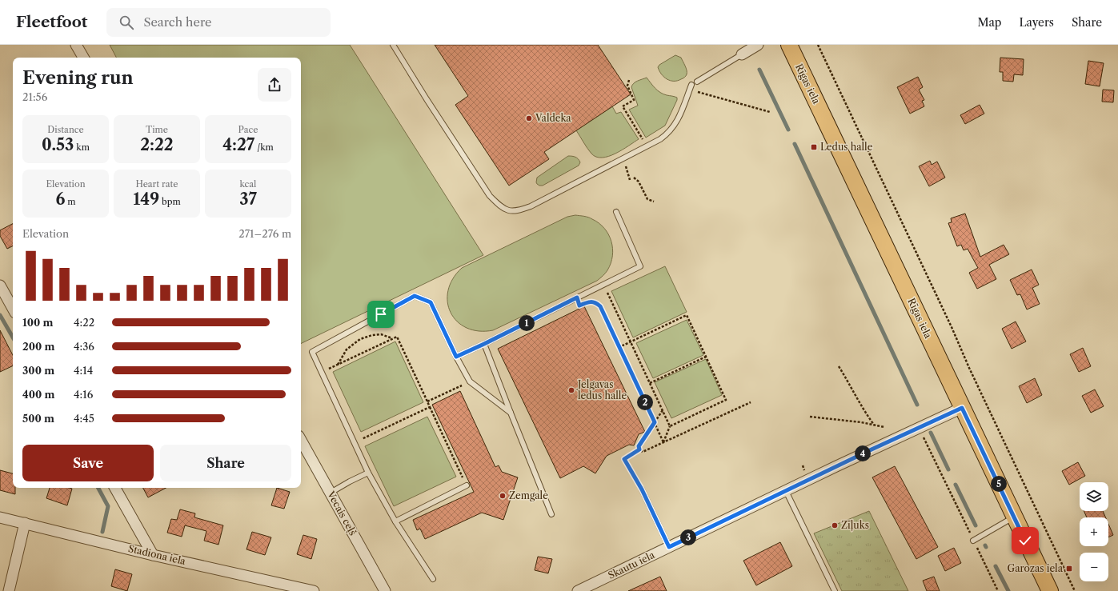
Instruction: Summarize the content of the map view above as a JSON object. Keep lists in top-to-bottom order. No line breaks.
{"streets":{"main road":["Rīgas iela"],"street":["Vecais ceļš","Stadiona iela","Skautu iela"]},"crossings":[["Rīgas iela","Skautu iela"]],"places":{"other":["Valdeka","Jelgavas ledus halle","Zemgale","Zīļuks"],"transit":["Ledus halle","Garozas iela"]},"page":{"header":"Fleetfoot","search":"Search here","nav":["Map","Layers","Share"],"heading":["Evening run","21:56"],"stats":[["Distance","0.53 km"],["Time","2:22"],["Pace","4:27 /km"],["Elevation","6 m"],["Heart rate","149 bpm"],["kcal","37"]],"chart":["Elevation","271–276 m"],"list":[{"name":"100 m","note":"4:22"},{"name":"200 m","note":"4:36"},{"name":"300 m","note":"4:14"},{"name":"400 m","note":"4:16"},{"name":"500 m","note":"4:45"}],"pins":["1","2","4","5","3"],"buttons":["Save","Share"],"map_buttons":["+","−"]}}
